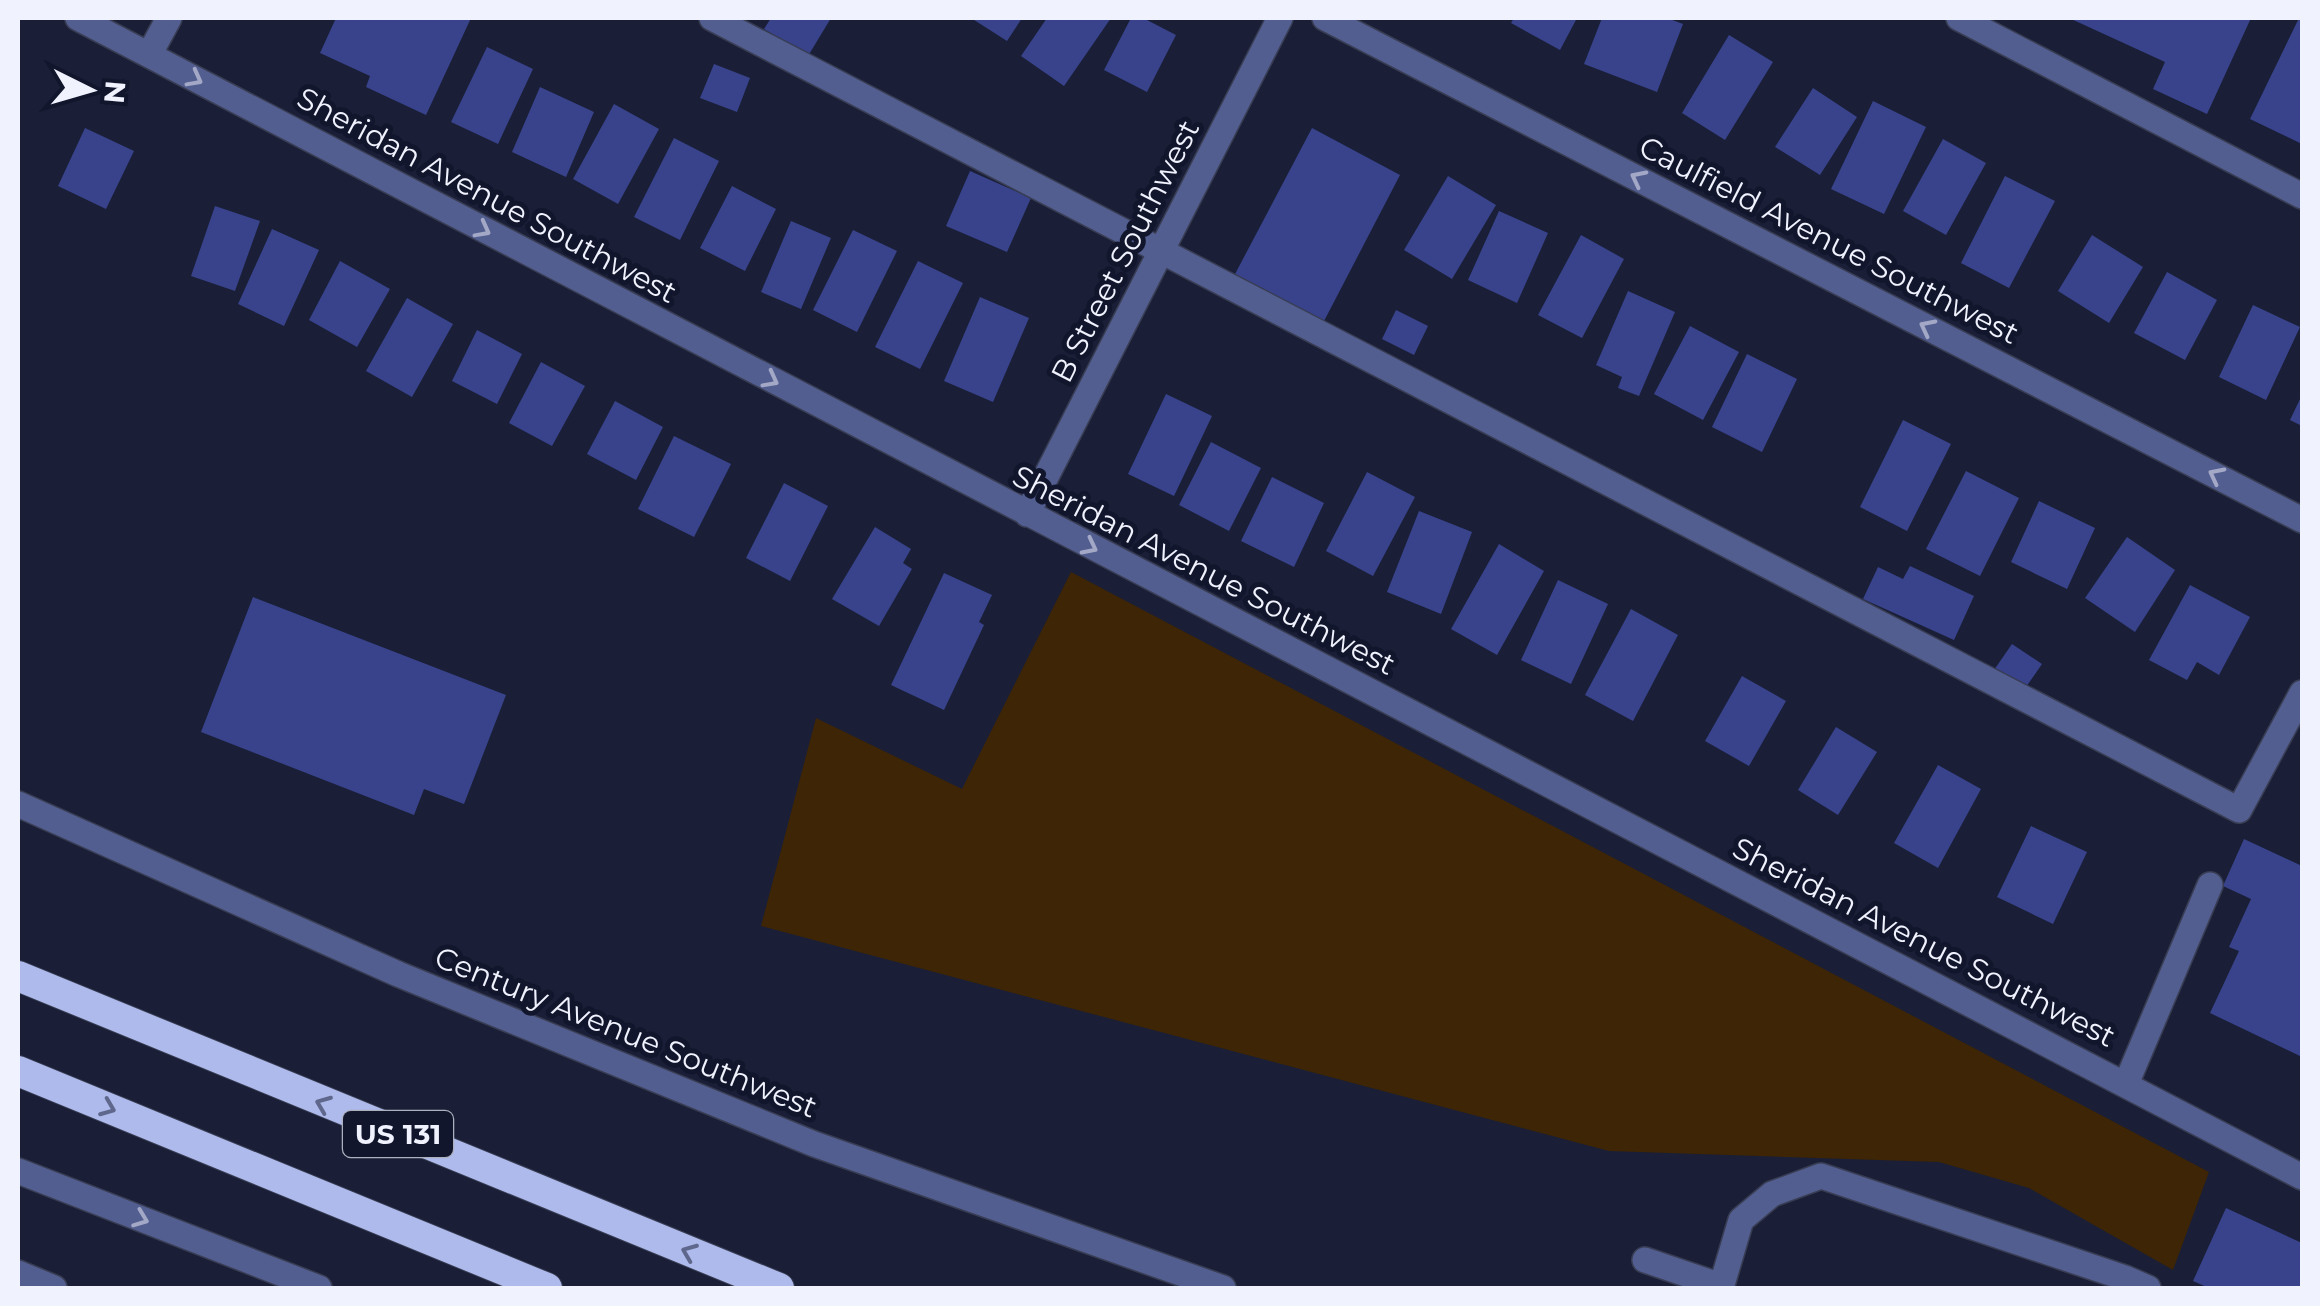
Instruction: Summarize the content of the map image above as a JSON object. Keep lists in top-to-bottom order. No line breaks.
{"streets":{"highway":["US 131"],"street":["Sheridan Avenue Southwest","Caulfield Avenue Southwest","B Street Southwest","Century Avenue Southwest"]},"crossings":[["Sheridan Avenue Southwest","B Street Southwest"]],"one_way":["Sheridan Avenue Southwest","Caulfield Avenue Southwest"],"north":"right"}
